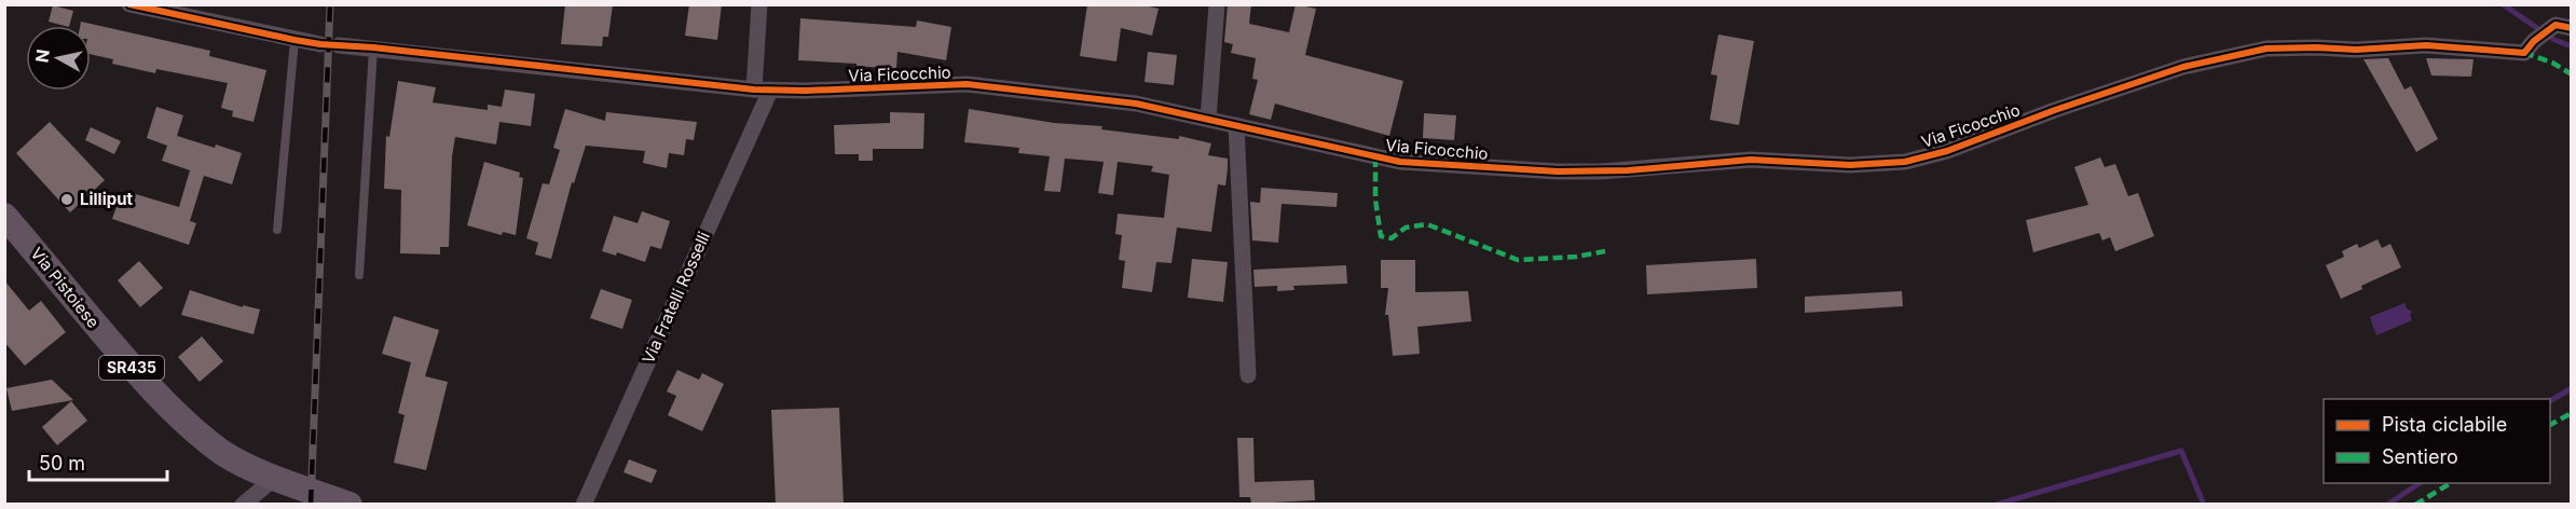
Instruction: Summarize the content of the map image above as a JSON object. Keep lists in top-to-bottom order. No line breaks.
{"streets":{"main road":["Via Pistoiese","SR435"],"street":["Via Ficocchio","Via Fratelli Rosselli"]},"crossings":[["Via Ficocchio","Via Fratelli Rosselli"]],"places":["Lilliput"],"legend":["Pista ciclabile","Sentiero"],"scale_bar":"50 m","north":"left"}
